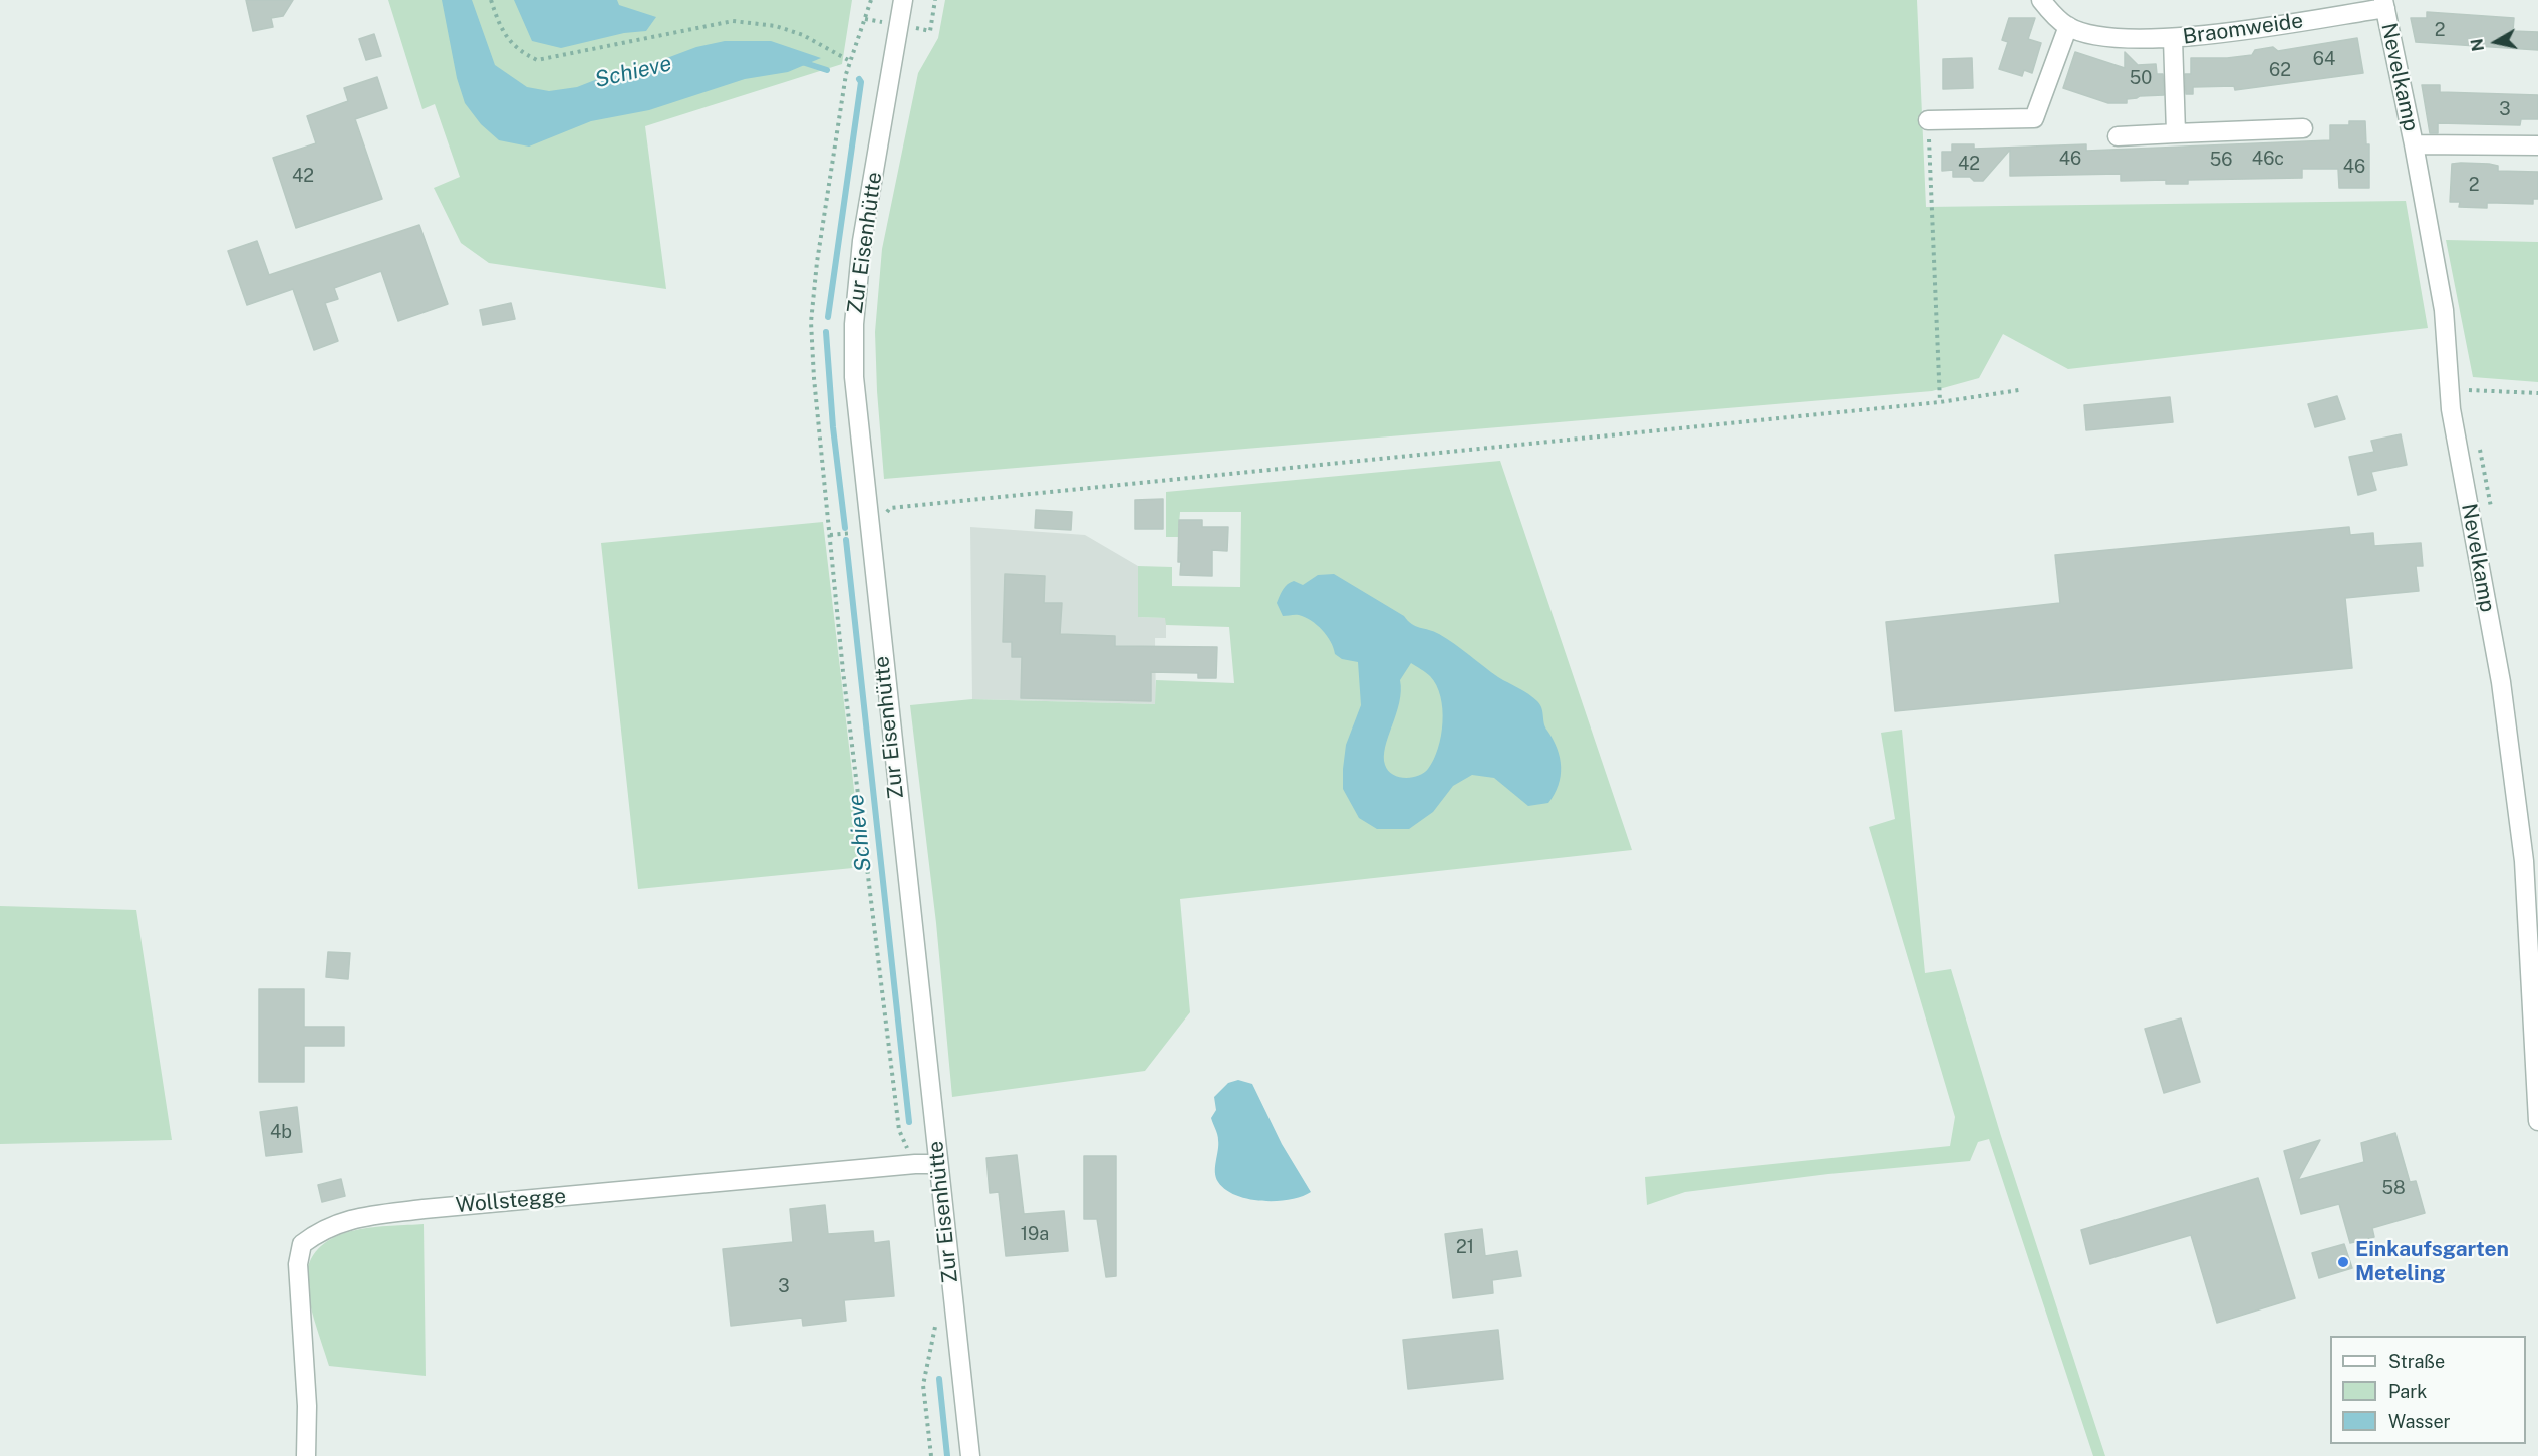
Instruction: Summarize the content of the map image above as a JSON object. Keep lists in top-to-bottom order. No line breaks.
{"streets":{"street":["Braomweide","Nevelkamp","Zur Eisenhütte","Wollstegge"]},"crossings":[["Braomweide","Nevelkamp"],["Zur Eisenhütte","Wollstegge"]],"water":["Schieve"],"places":["Einkaufsgarten Meteling"],"house_numbers":["2","64","62","50","3","46","46c","56","42","46","42","2","4b","58","19a","21","3"],"legend":["Straße","Park","Wasser"],"north":"left"}
